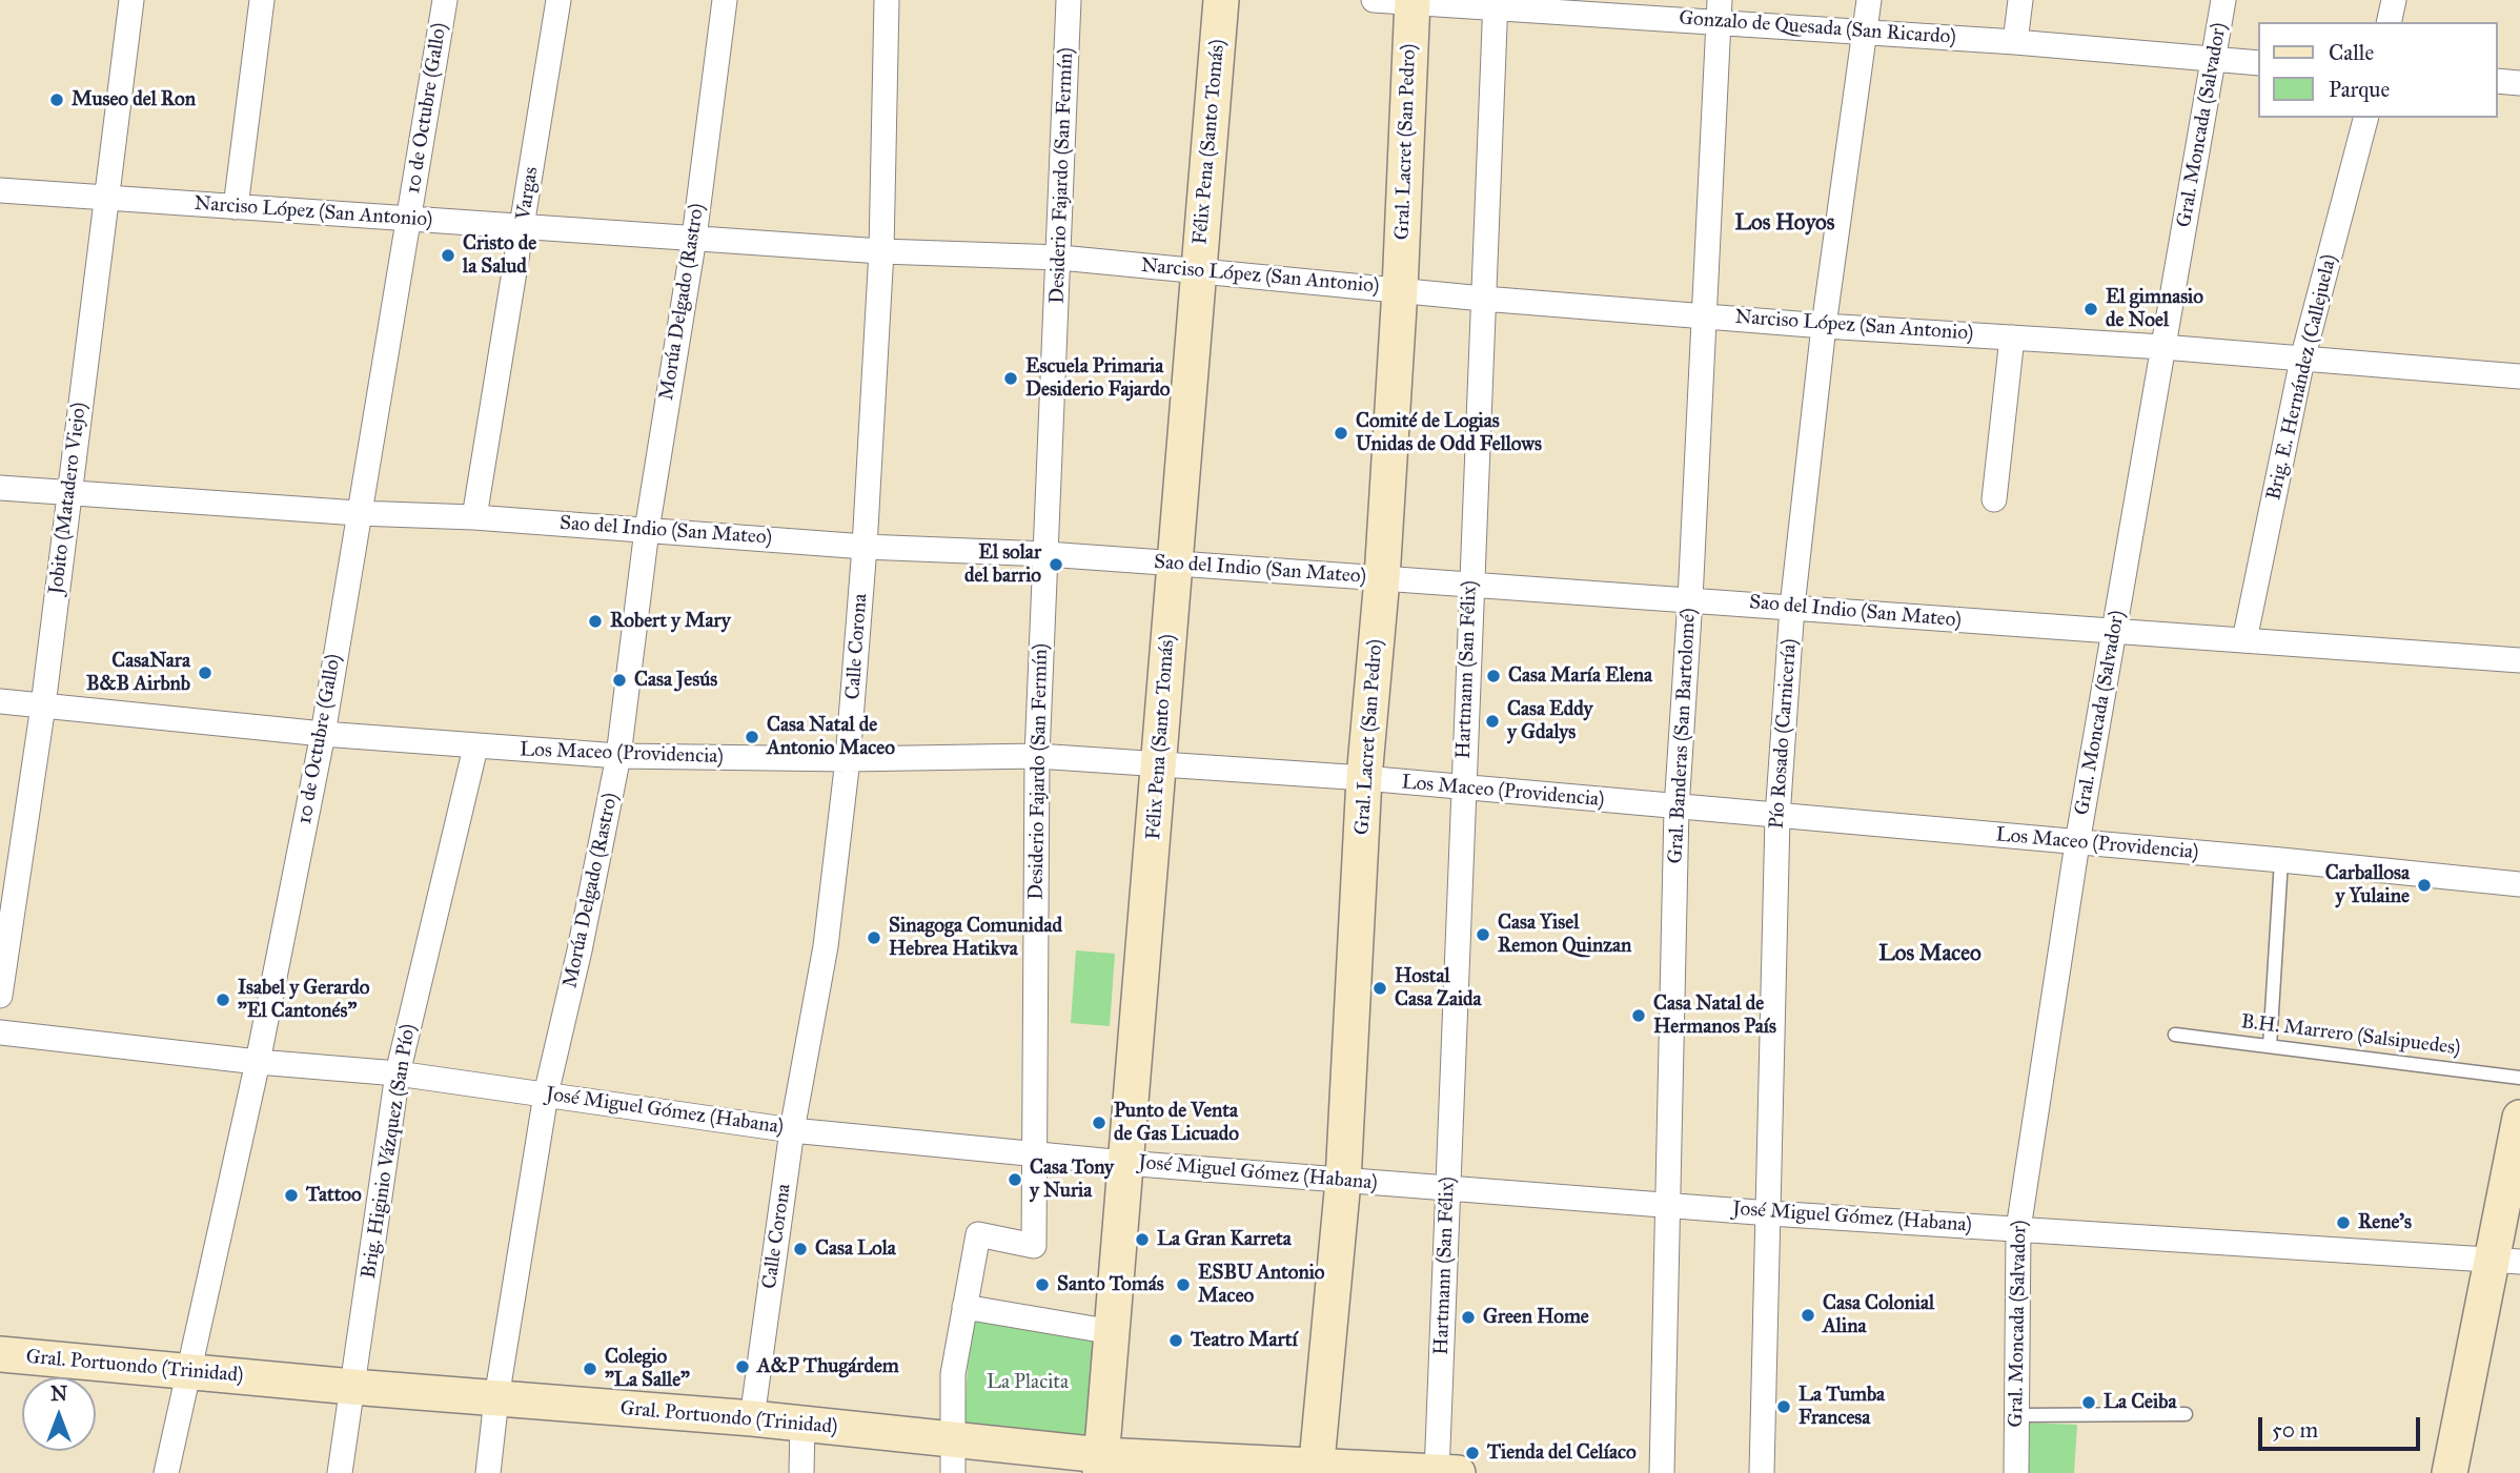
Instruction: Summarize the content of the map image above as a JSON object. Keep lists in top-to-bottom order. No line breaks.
{"streets":{"street":["Gonzalo de Quesada (San Ricardo)","10 de Octubre (Gallo)","Gral. Moncada (Salvador)","Félix Pena (Santo Tomás)","Gral. Lacret (San Pedro)","Desiderio Fajardo (San Fermín)","Vargas","Narciso López (San Antonio)","Morúa Delgado (Rastro)","Brig. E. Hernández (Callejuela)","Jobito (Matadero Viejo)","Sao del Indio (San Mateo)","Calle Corona","Hartmann (San Félix)","Pío Rosado (Carnicería)","Gral. Banderas (San Bartolomé)","Los Maceo (Providencia)","José Miguel Gómez (Habana)","Brig. Higinio Vázquez (San Pío)","Gral. Portuondo (Trinidad)"],"lane":["B.H. Marrero (Salsipuedes)"]},"crossings":[["Gonzalo de Quesada (San Ricardo)","Gral. Moncada (Salvador)"],["Gonzalo de Quesada (San Ricardo)","Gral. Lacret (San Pedro)"],["Gonzalo de Quesada (San Ricardo)","Hartmann (San Félix)"],["Gonzalo de Quesada (San Ricardo)","Pío Rosado (Carnicería)"],["Gonzalo de Quesada (San Ricardo)","Gral. Banderas (San Bartolomé)"],["10 de Octubre (Gallo)","Narciso López (San Antonio)"],["10 de Octubre (Gallo)","Sao del Indio (San Mateo)"],["10 de Octubre (Gallo)","Los Maceo (Providencia)"],["10 de Octubre (Gallo)","José Miguel Gómez (Habana)"],["10 de Octubre (Gallo)","Gral. Portuondo (Trinidad)"],["Gral. Moncada (Salvador)","Narciso López (San Antonio)"],["Gral. Moncada (Salvador)","Sao del Indio (San Mateo)"],["Gral. Moncada (Salvador)","Los Maceo (Providencia)"],["Gral. Moncada (Salvador)","José Miguel Gómez (Habana)"],["Félix Pena (Santo Tomás)","Narciso López (San Antonio)"],["Félix Pena (Santo Tomás)","Sao del Indio (San Mateo)"],["Félix Pena (Santo Tomás)","Los Maceo (Providencia)"],["Félix Pena (Santo Tomás)","José Miguel Gómez (Habana)"],["Félix Pena (Santo Tomás)","Gral. Portuondo (Trinidad)"],["Gral. Lacret (San Pedro)","Narciso López (San Antonio)"],["Gral. Lacret (San Pedro)","Sao del Indio (San Mateo)"],["Gral. Lacret (San Pedro)","Los Maceo (Providencia)"],["Gral. Lacret (San Pedro)","José Miguel Gómez (Habana)"],["Gral. Lacret (San Pedro)","Gral. Portuondo (Trinidad)"],["Desiderio Fajardo (San Fermín)","Narciso López (San Antonio)"],["Desiderio Fajardo (San Fermín)","Sao del Indio (San Mateo)"],["Desiderio Fajardo (San Fermín)","Los Maceo (Providencia)"],["Desiderio Fajardo (San Fermín)","José Miguel Gómez (Habana)"],["Desiderio Fajardo (San Fermín)","Gral. Portuondo (Trinidad)"],["Vargas","Narciso López (San Antonio)"],["Vargas","Sao del Indio (San Mateo)"],["Narciso López (San Antonio)","Morúa Delgado (Rastro)"],["Narciso López (San Antonio)","Brig. E. Hernández (Callejuela)"],["Narciso López (San Antonio)","Jobito (Matadero Viejo)"],["Narciso López (San Antonio)","Calle Corona"],["Narciso López (San Antonio)","Hartmann (San Félix)"],["Narciso López (San Antonio)","Pío Rosado (Carnicería)"],["Narciso López (San Antonio)","Gral. Banderas (San Bartolomé)"],["Morúa Delgado (Rastro)","Sao del Indio (San Mateo)"],["Morúa Delgado (Rastro)","Los Maceo (Providencia)"],["Morúa Delgado (Rastro)","José Miguel Gómez (Habana)"],["Morúa Delgado (Rastro)","Gral. Portuondo (Trinidad)"],["Brig. E. Hernández (Callejuela)","Sao del Indio (San Mateo)"],["Jobito (Matadero Viejo)","Sao del Indio (San Mateo)"],["Jobito (Matadero Viejo)","Los Maceo (Providencia)"],["Sao del Indio (San Mateo)","Calle Corona"],["Sao del Indio (San Mateo)","Hartmann (San Félix)"],["Sao del Indio (San Mateo)","Pío Rosado (Carnicería)"],["Sao del Indio (San Mateo)","Gral. Banderas (San Bartolomé)"],["Calle Corona","Los Maceo (Providencia)"],["Calle Corona","José Miguel Gómez (Habana)"],["Calle Corona","Gral. Portuondo (Trinidad)"],["Hartmann (San Félix)","Los Maceo (Providencia)"],["Hartmann (San Félix)","José Miguel Gómez (Habana)"],["Hartmann (San Félix)","Gral. Portuondo (Trinidad)"],["Pío Rosado (Carnicería)","Los Maceo (Providencia)"],["Pío Rosado (Carnicería)","José Miguel Gómez (Habana)"],["Gral. Banderas (San Bartolomé)","Los Maceo (Providencia)"],["Gral. Banderas (San Bartolomé)","José Miguel Gómez (Habana)"],["Los Maceo (Providencia)","Brig. Higinio Vázquez (San Pío)"],["José Miguel Gómez (Habana)","Brig. Higinio Vázquez (San Pío)"],["Brig. Higinio Vázquez (San Pío)","Gral. Portuondo (Trinidad)"]],"districts":["Los Hoyos","Los Maceo"],"parks":["La Placita"],"places":["Museo del Ron","Cristo de la Salud","El gimnasio de Noel","Escuela Primaria Desiderio Fajardo","Comité de Logias Unidas de Odd Fellows","El solar del barrio","Robert y Mary","CasaNara B&B Airbnb","Casa María Elena","Casa Jesús","Casa Eddy y Gdalys","Casa Natal de Antonio Maceo","Carballosa y Yulaine","Casa Yisel Remon Quinzan","Sinagoga Comunidad Hebrea Hatikva","Hostal Casa Zaida","Isabel y Gerardo \"El Cantonés\"","Casa Natal de Hermanos País","Punto de Venta de Gas Licuado","Casa Tony y Nuria","Tattoo","Rene's","La Gran Karreta","Casa Lola","Santo Tomás","ESBU Antonio Maceo","Casa Colonial Alina","Green Home","Teatro Martí","A&P Thugárdem","Colegio \"La Salle\"","La Ceiba","La Tumba Francesa","Tienda del Celíaco"],"legend":["Calle","Parque"],"scale_bar":"50 m","north":"top"}
